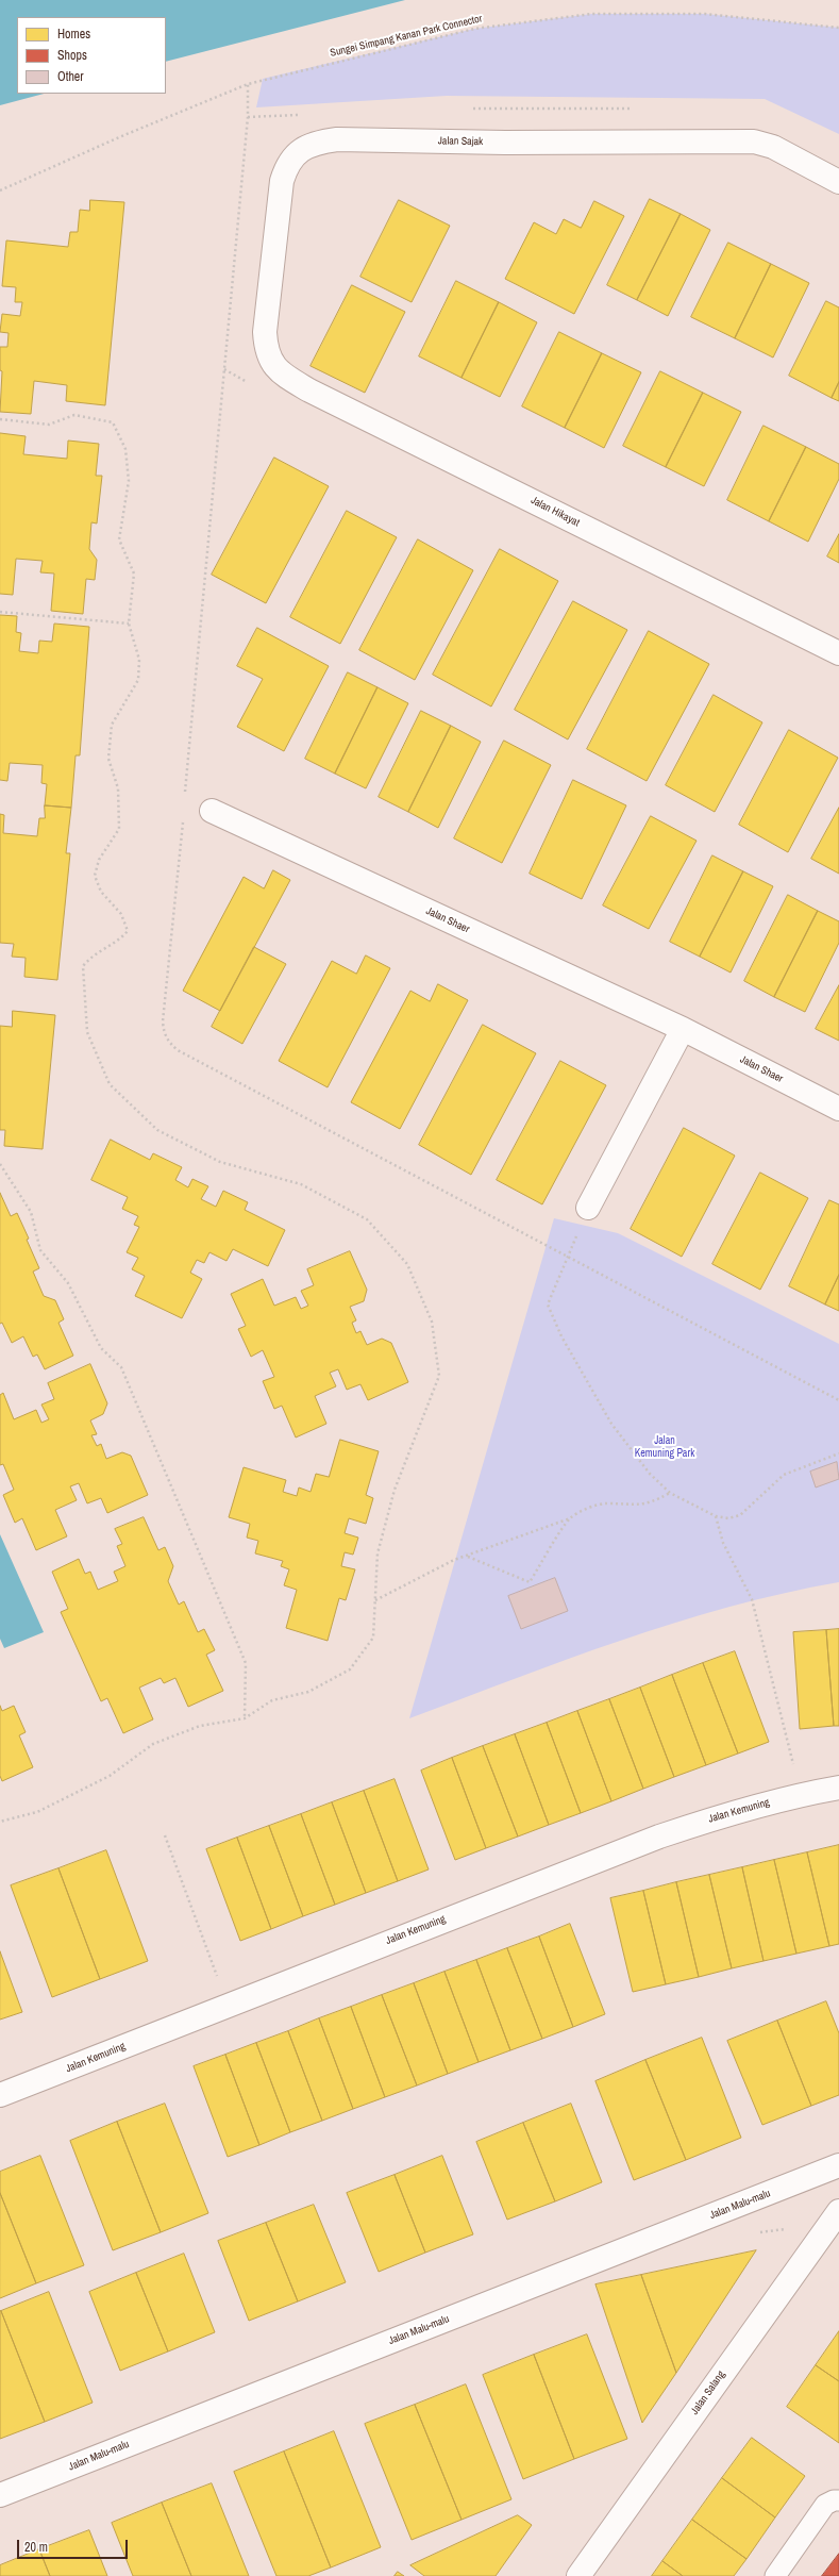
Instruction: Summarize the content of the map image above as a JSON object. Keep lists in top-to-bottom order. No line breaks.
{"streets":{"street":["Jalan Sajak","Jalan Hikayat","Jalan Shaer","Jalan Kemuning","Jalan Malu-malu","Jalan Salang"],"path":["Sungei Simpang Kanan Park Connector"]},"crossings":[["Jalan Sajak","Jalan Hikayat"]],"parks":["Jalan Kemuning Park"],"legend":["Homes","Shops","Other"],"scale_bar":"20 m"}
